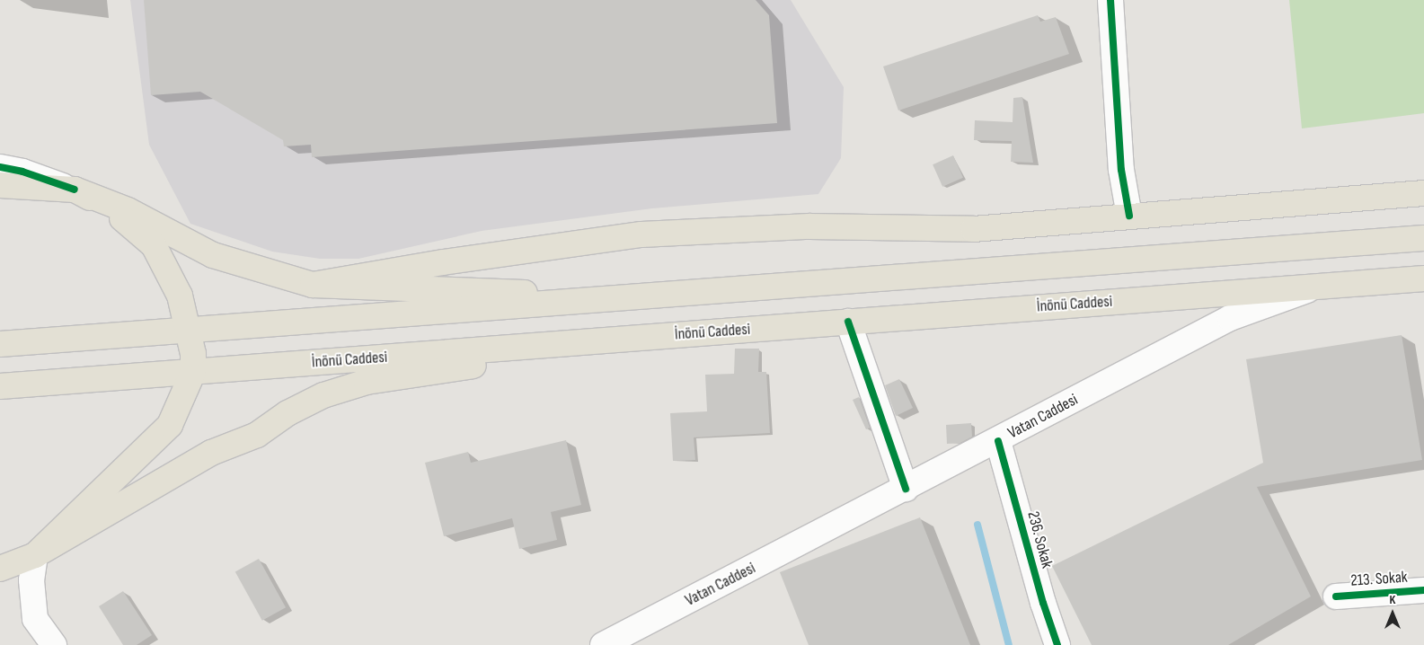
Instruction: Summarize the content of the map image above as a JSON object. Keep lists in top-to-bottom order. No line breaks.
{"streets":{"main road":["İnönü Caddesi","Vatan Caddesi","236. Sokak","213. Sokak"]},"crossings":[["İnönü Caddesi","Vatan Caddesi"],["Vatan Caddesi","236. Sokak"]],"north":"top"}
